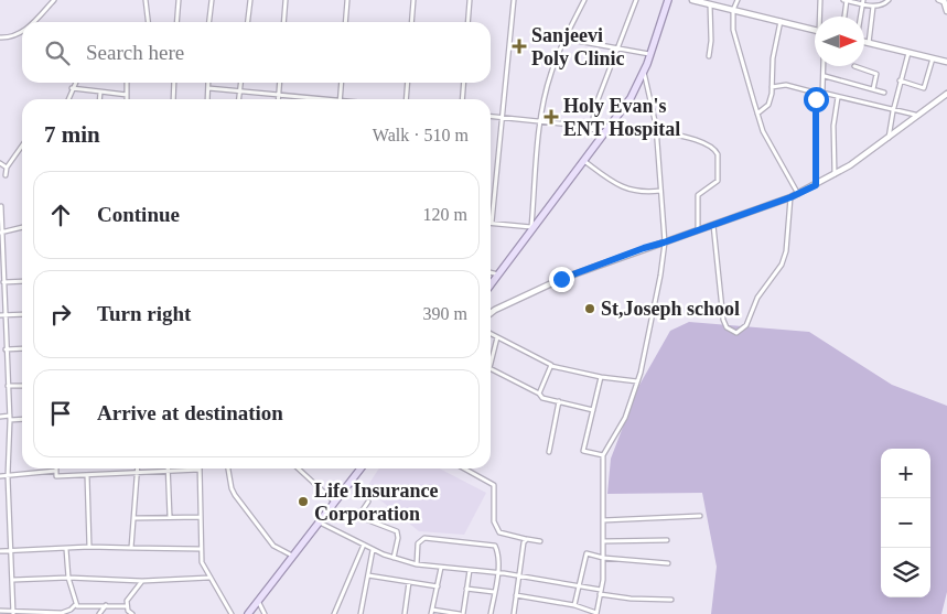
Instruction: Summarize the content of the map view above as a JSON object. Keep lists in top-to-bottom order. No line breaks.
{"places":{"health":["Sanjeevi Poly Clinic","Holy Evan's ENT Hospital"],"other":["St,Joseph school","Life Insurance Corporation"]},"north":"right","page":{"search":"Search here","heading":["7 min","Walk · 510 m"],"list":[["Continue","120 m"],["Turn right","390 m"],"Arrive at destination"],"map_buttons":["+","−"]}}
